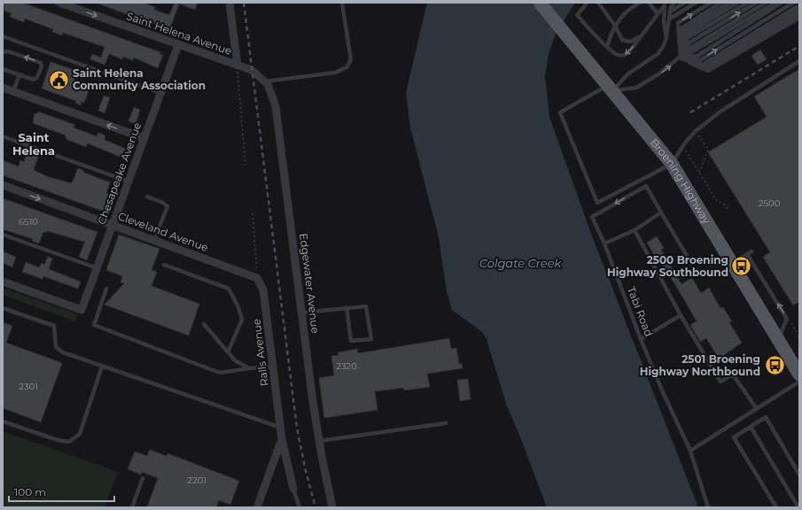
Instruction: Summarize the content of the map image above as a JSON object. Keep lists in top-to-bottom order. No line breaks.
{"streets":{"main road":["Broening Highway"],"street":["Saint Helena Avenue","Chesapeake Avenue","Cleveland Avenue","Edgewater Avenue","Ralls Avenue"],"lane":["Tabi Road"]},"crossings":[["Saint Helena Avenue","Chesapeake Avenue"],["Saint Helena Avenue","Edgewater Avenue"],["Chesapeake Avenue","Cleveland Avenue"],["Cleveland Avenue","Ralls Avenue"]],"one_way":["Saint Helena Avenue","Cleveland Avenue"],"districts":["Saint Helena"],"water":["Colgate Creek"],"places":{"public building":["Saint Helena Community Association"],"bus stop":["2500 Broening Highway Southbound","2501 Broening Highway Northbound"]},"house_numbers":["2500","6510","2320","2301","2201"],"scale_bar":"100 m"}
